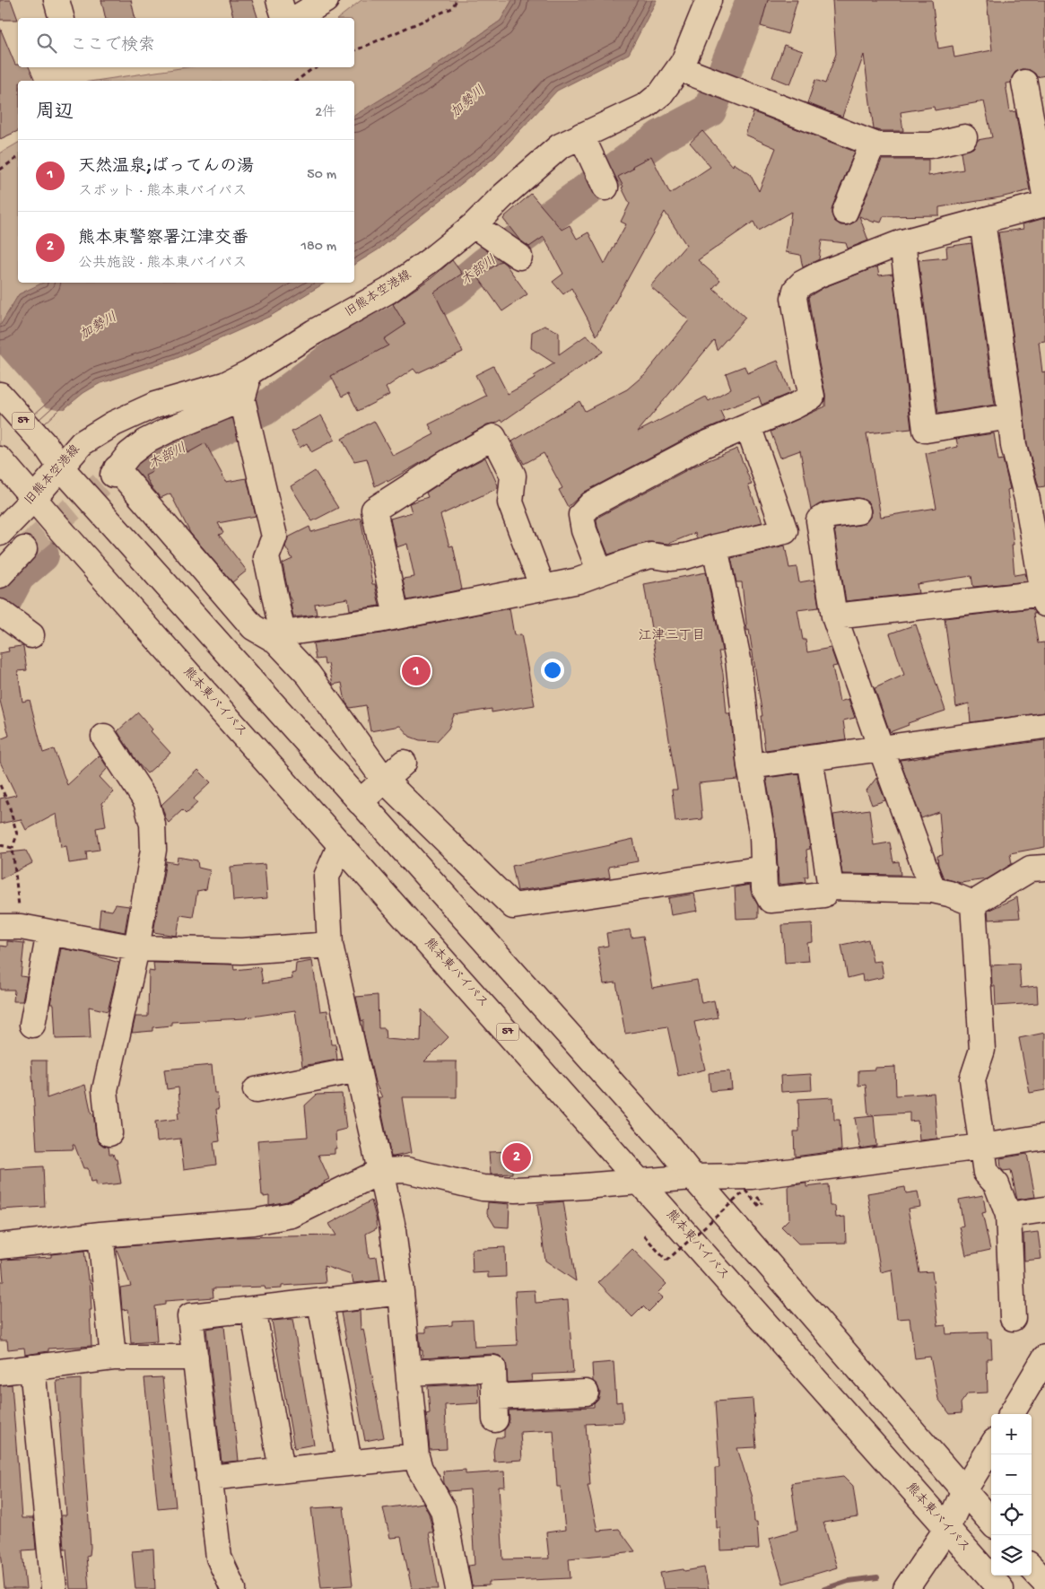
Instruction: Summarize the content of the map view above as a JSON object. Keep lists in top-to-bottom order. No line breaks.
{"streets":{"main road":["旧熊本空港線","57","熊本東バイパス"]},"crossings":[["旧熊本空港線","57"],["旧熊本空港線","熊本東バイパス"]],"districts":["江津三丁目"],"water":["加勢川","木部川"],"page":{"search":"ここで検索","heading":["周辺","2件"],"list":[{"mark":"1","name":"天然温泉;ばってんの湯","note":"スポット · 熊本東バイパス","value":"50 m"},{"mark":"2","name":"熊本東警察署江津交番","note":"公共施設 · 熊本東バイパス","value":"180 m"}],"pins":["1","2"],"map_buttons":["+","−"]}}
